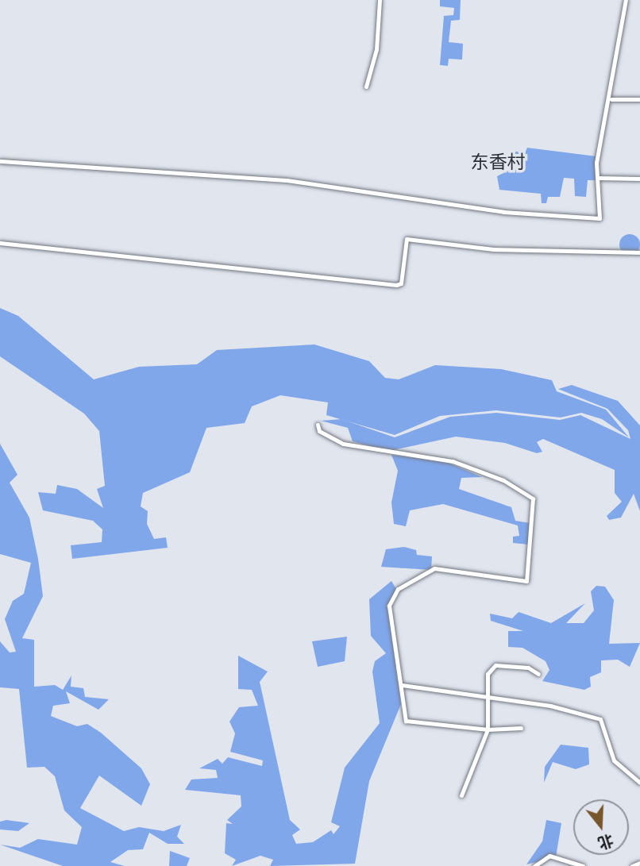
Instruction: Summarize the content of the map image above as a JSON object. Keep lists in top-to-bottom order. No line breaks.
{"districts":["东香村"],"north":"bottom"}
